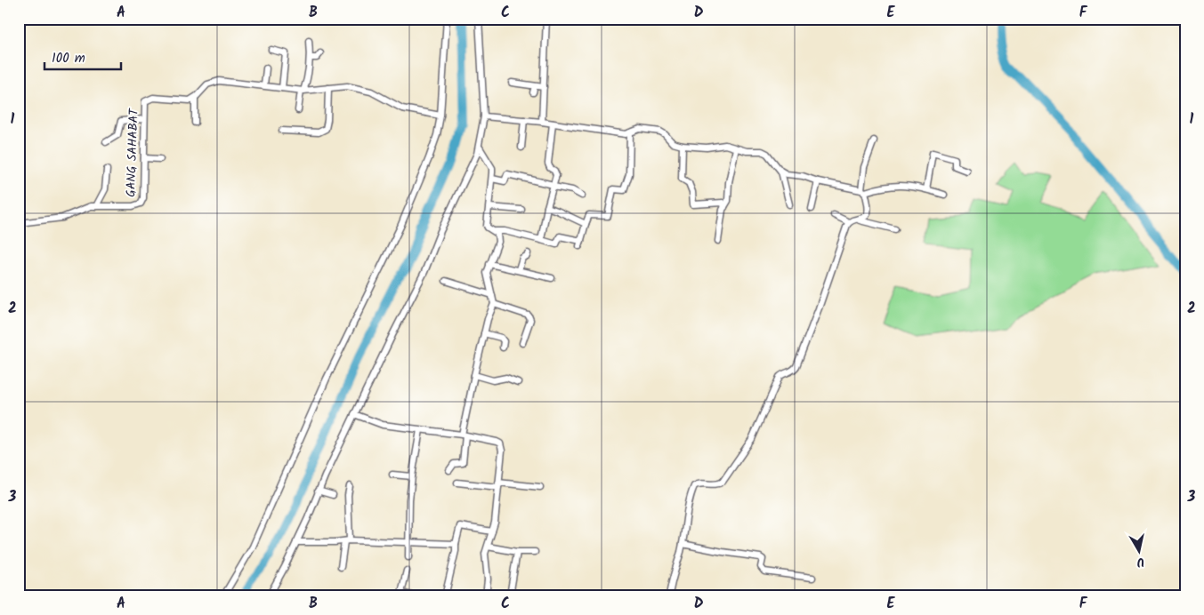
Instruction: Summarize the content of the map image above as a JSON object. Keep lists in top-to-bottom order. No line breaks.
{"streets":{"street":["GANG SAHABAT"]},"scale_bar":"100 m","north":"bottom","grid":{"columns":["A","B","C","D","E","F"],"rows":["1","2","3"]}}
